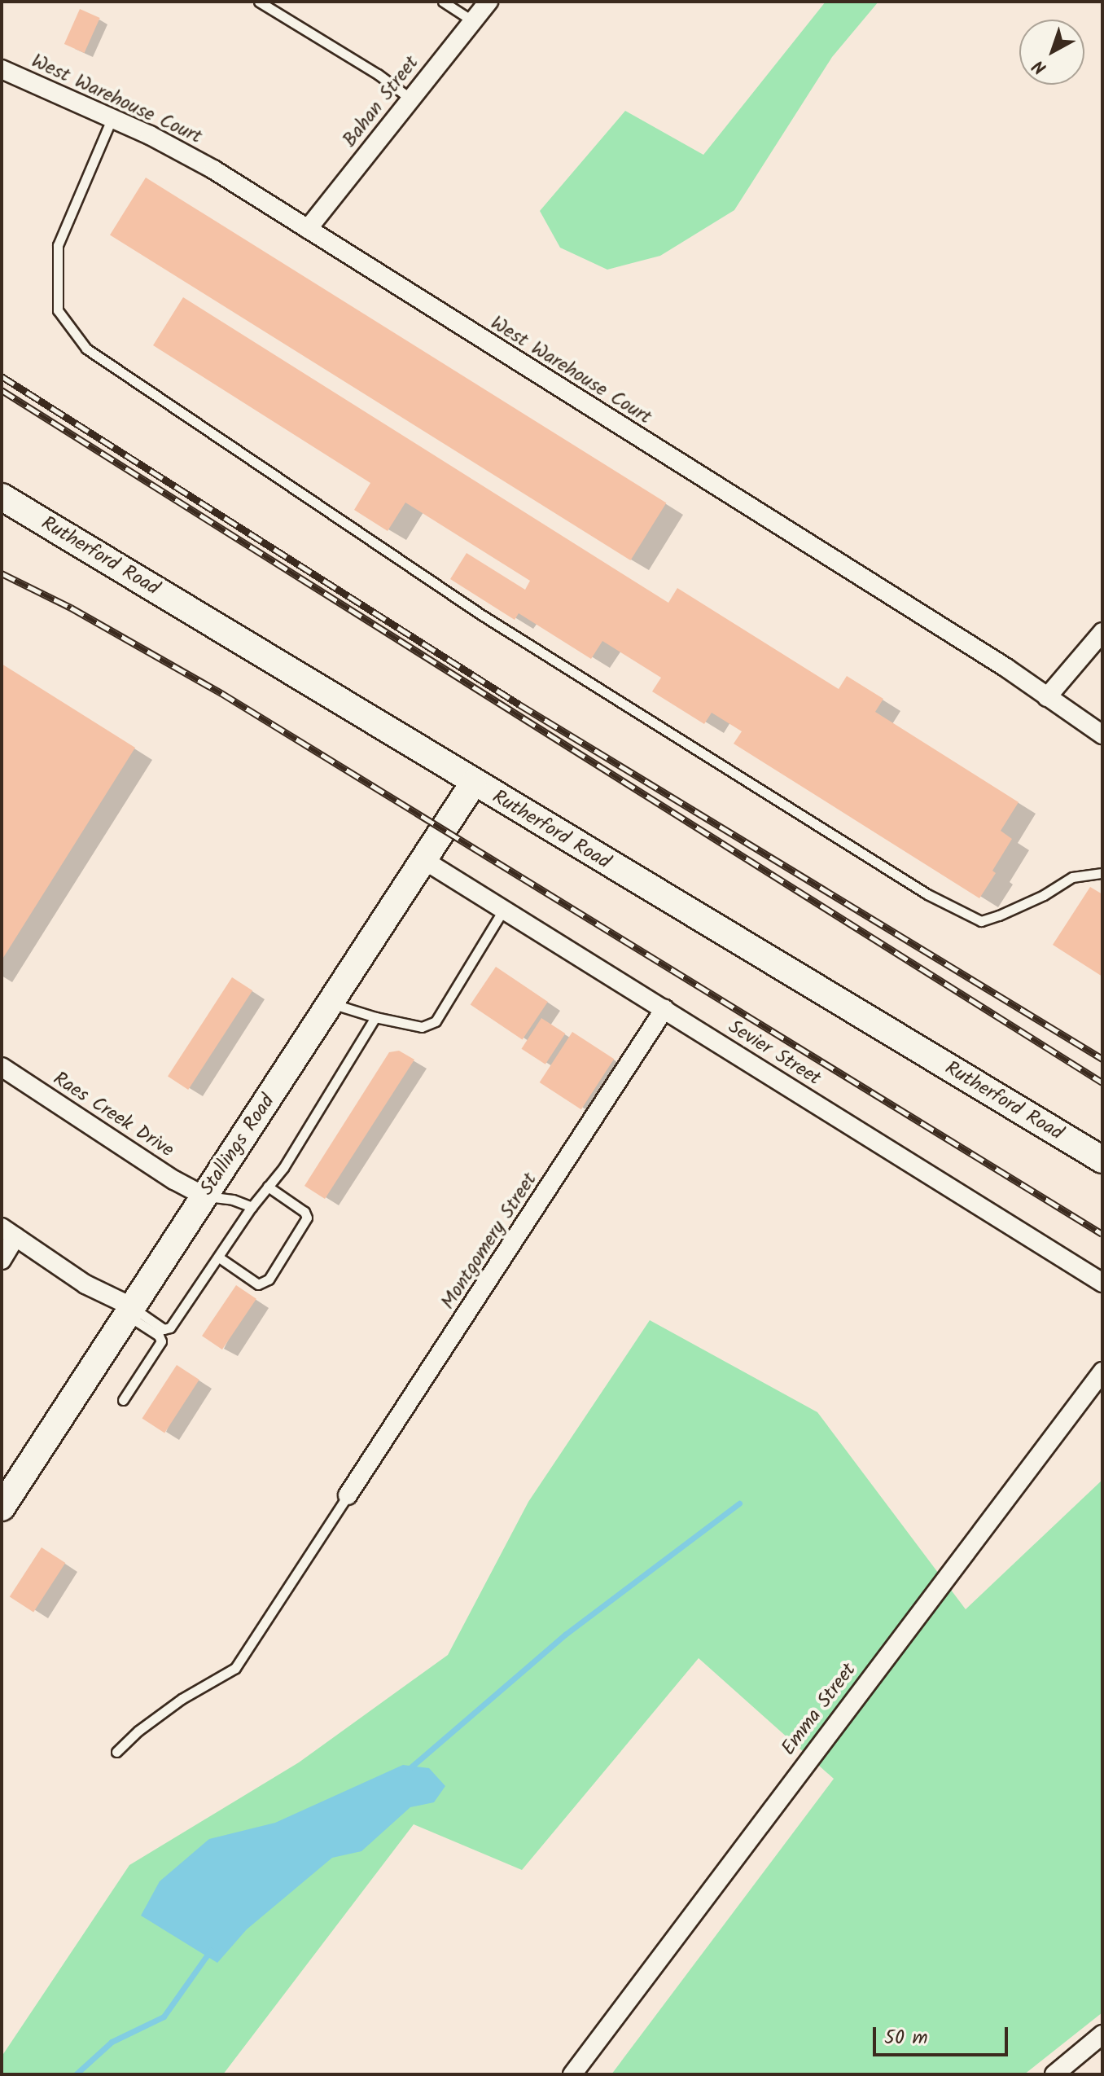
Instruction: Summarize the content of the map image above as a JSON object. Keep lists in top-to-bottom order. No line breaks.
{"streets":{"street":["West Warehouse Court","Bahan Street","Rutherford Road","Sevier Street","Raes Creek Drive","Stallings Road","Montgomery Street","Emma Street"]},"crossings":[["West Warehouse Court","Bahan Street"],["Rutherford Road","Stallings Road"],["Sevier Street","Stallings Road"],["Sevier Street","Montgomery Street"],["Raes Creek Drive","Stallings Road"]],"scale_bar":"50 m","north":"bottom left"}
